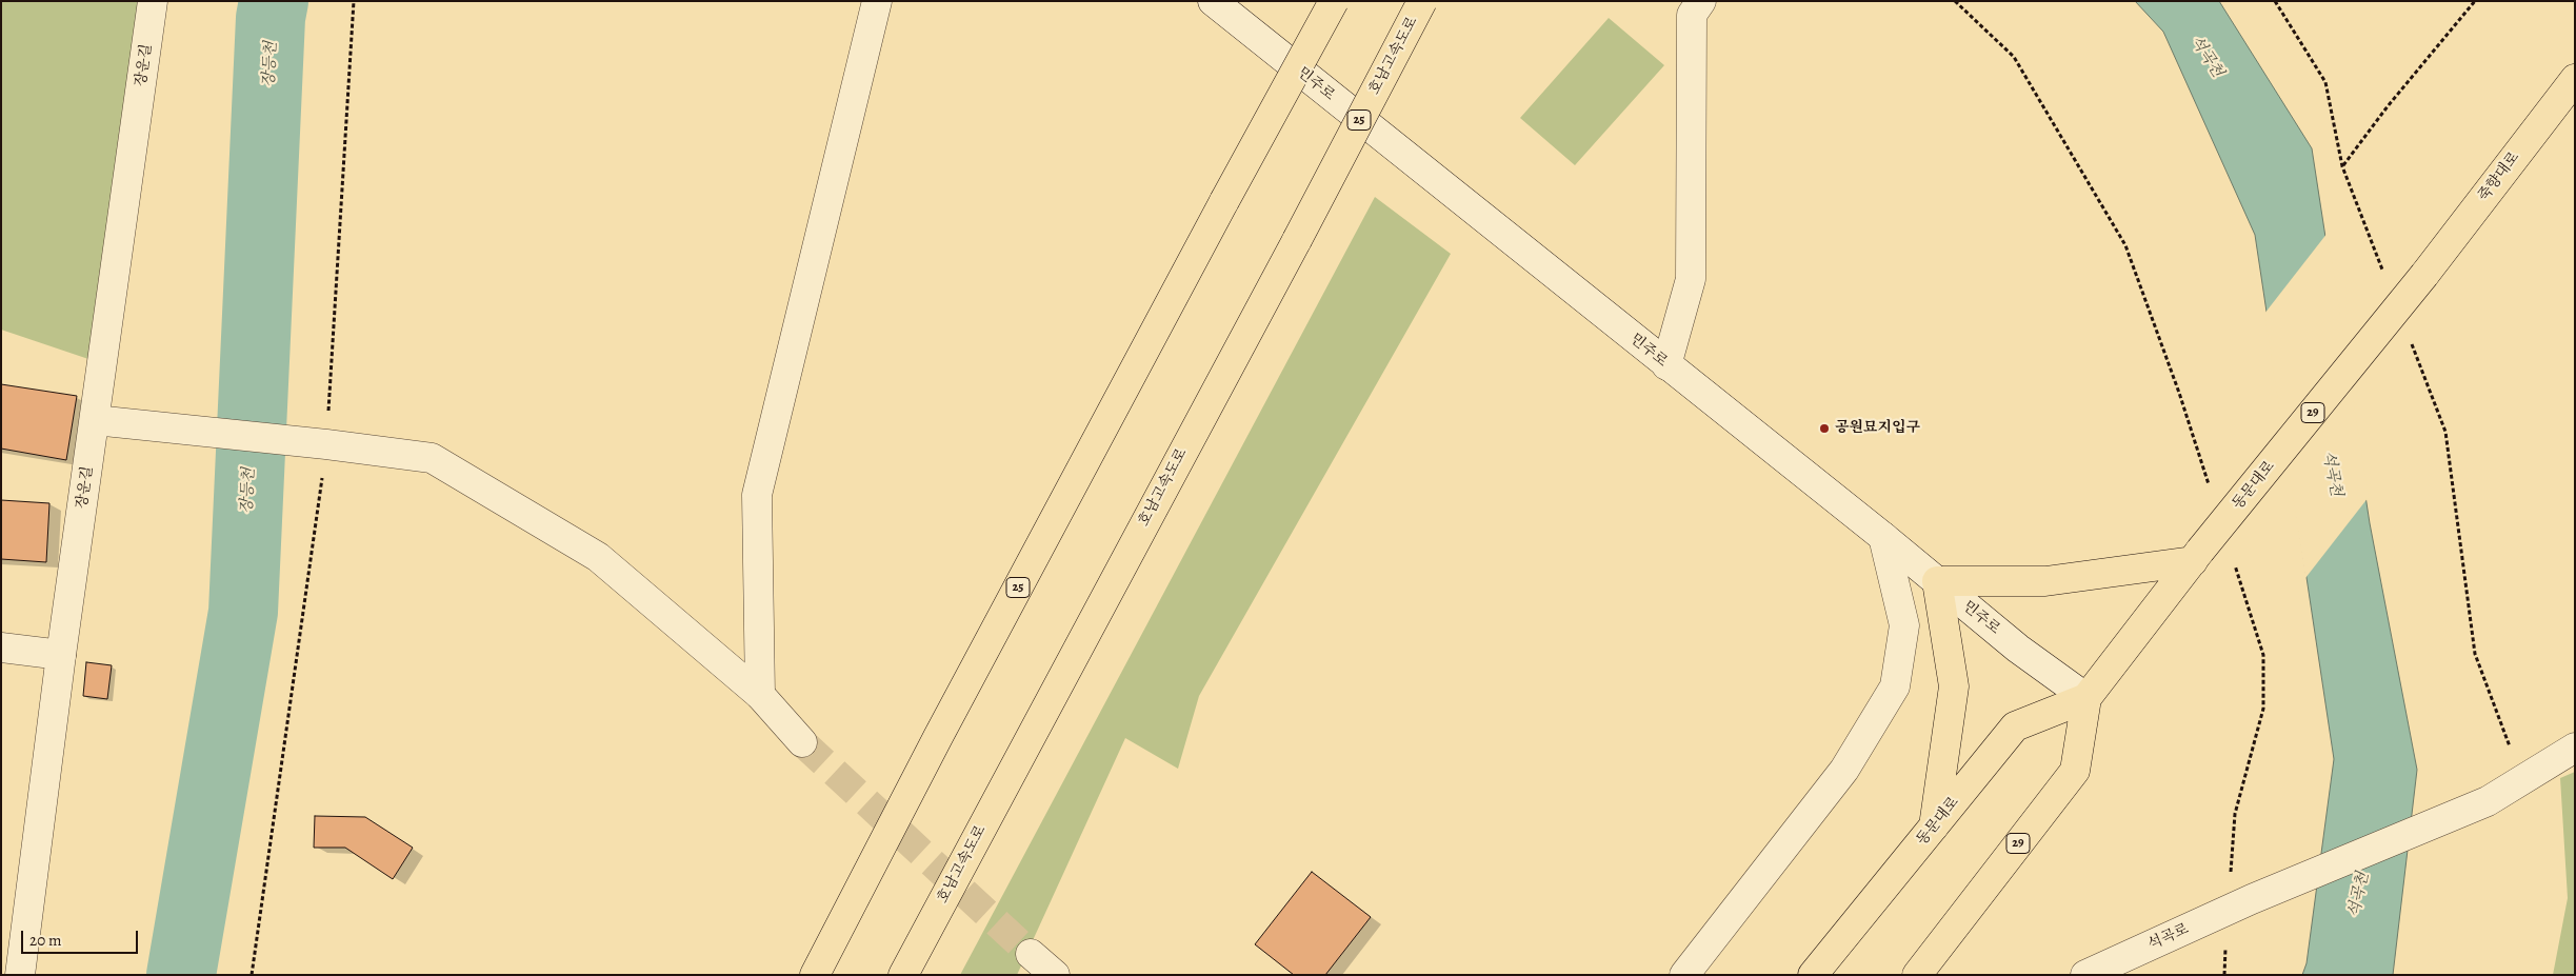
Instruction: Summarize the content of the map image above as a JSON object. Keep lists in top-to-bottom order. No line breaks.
{"streets":{"main road":["호남고속도로","25","죽향대로","29","동문대로"],"street":["장운길","민주로","석곡로"]},"crossings":[["민주로","동문대로"],["죽향대로","동문대로"]],"water":["석곡천","장등천"],"places":["공원묘지입구"],"scale_bar":"20 m"}
